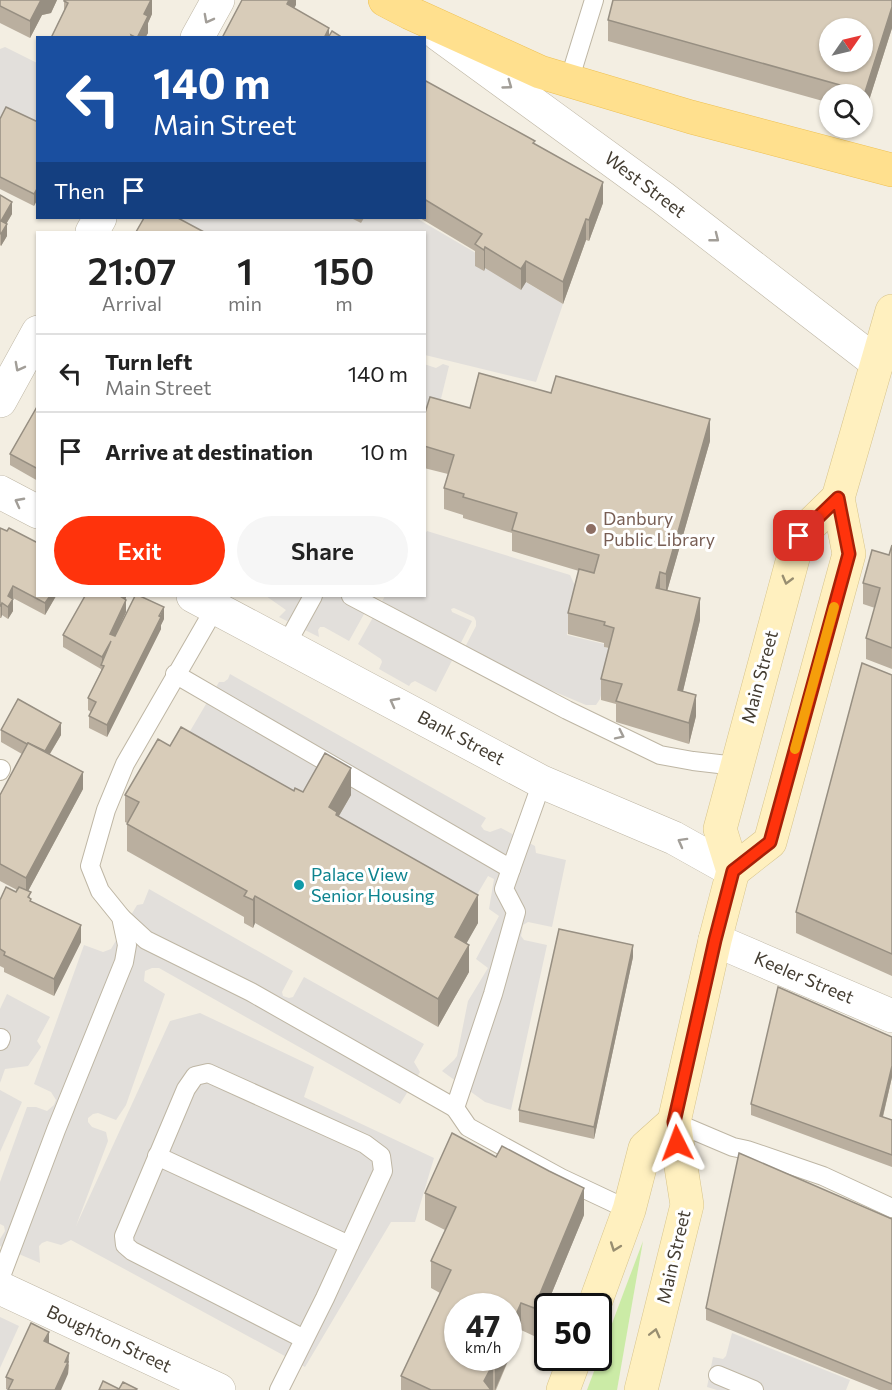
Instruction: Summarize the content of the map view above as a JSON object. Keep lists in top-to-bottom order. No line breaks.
{"streets":{"main road":["West Street","Main Street"],"street":["Bank Street","Keeler Street","Boughton Street"]},"crossings":[["Main Street","Bank Street"],["Main Street","Keeler Street"]],"one_way":["Bank Street"],"places":["Danbury Public Library","Palace View Senior Housing"],"north":"top right","page":{"turn":["140 m","Main Street"],"then":"Then","eta":["21:07","Arrival","1","min","150","m"],"list":[{"name":"Turn left","note":"Main Street","value":"140 m"},{"name":"Arrive at destination","value":"10 m"}],"buttons":["Exit","Share"],"speed":"47 km/h","limit":"50"}}
